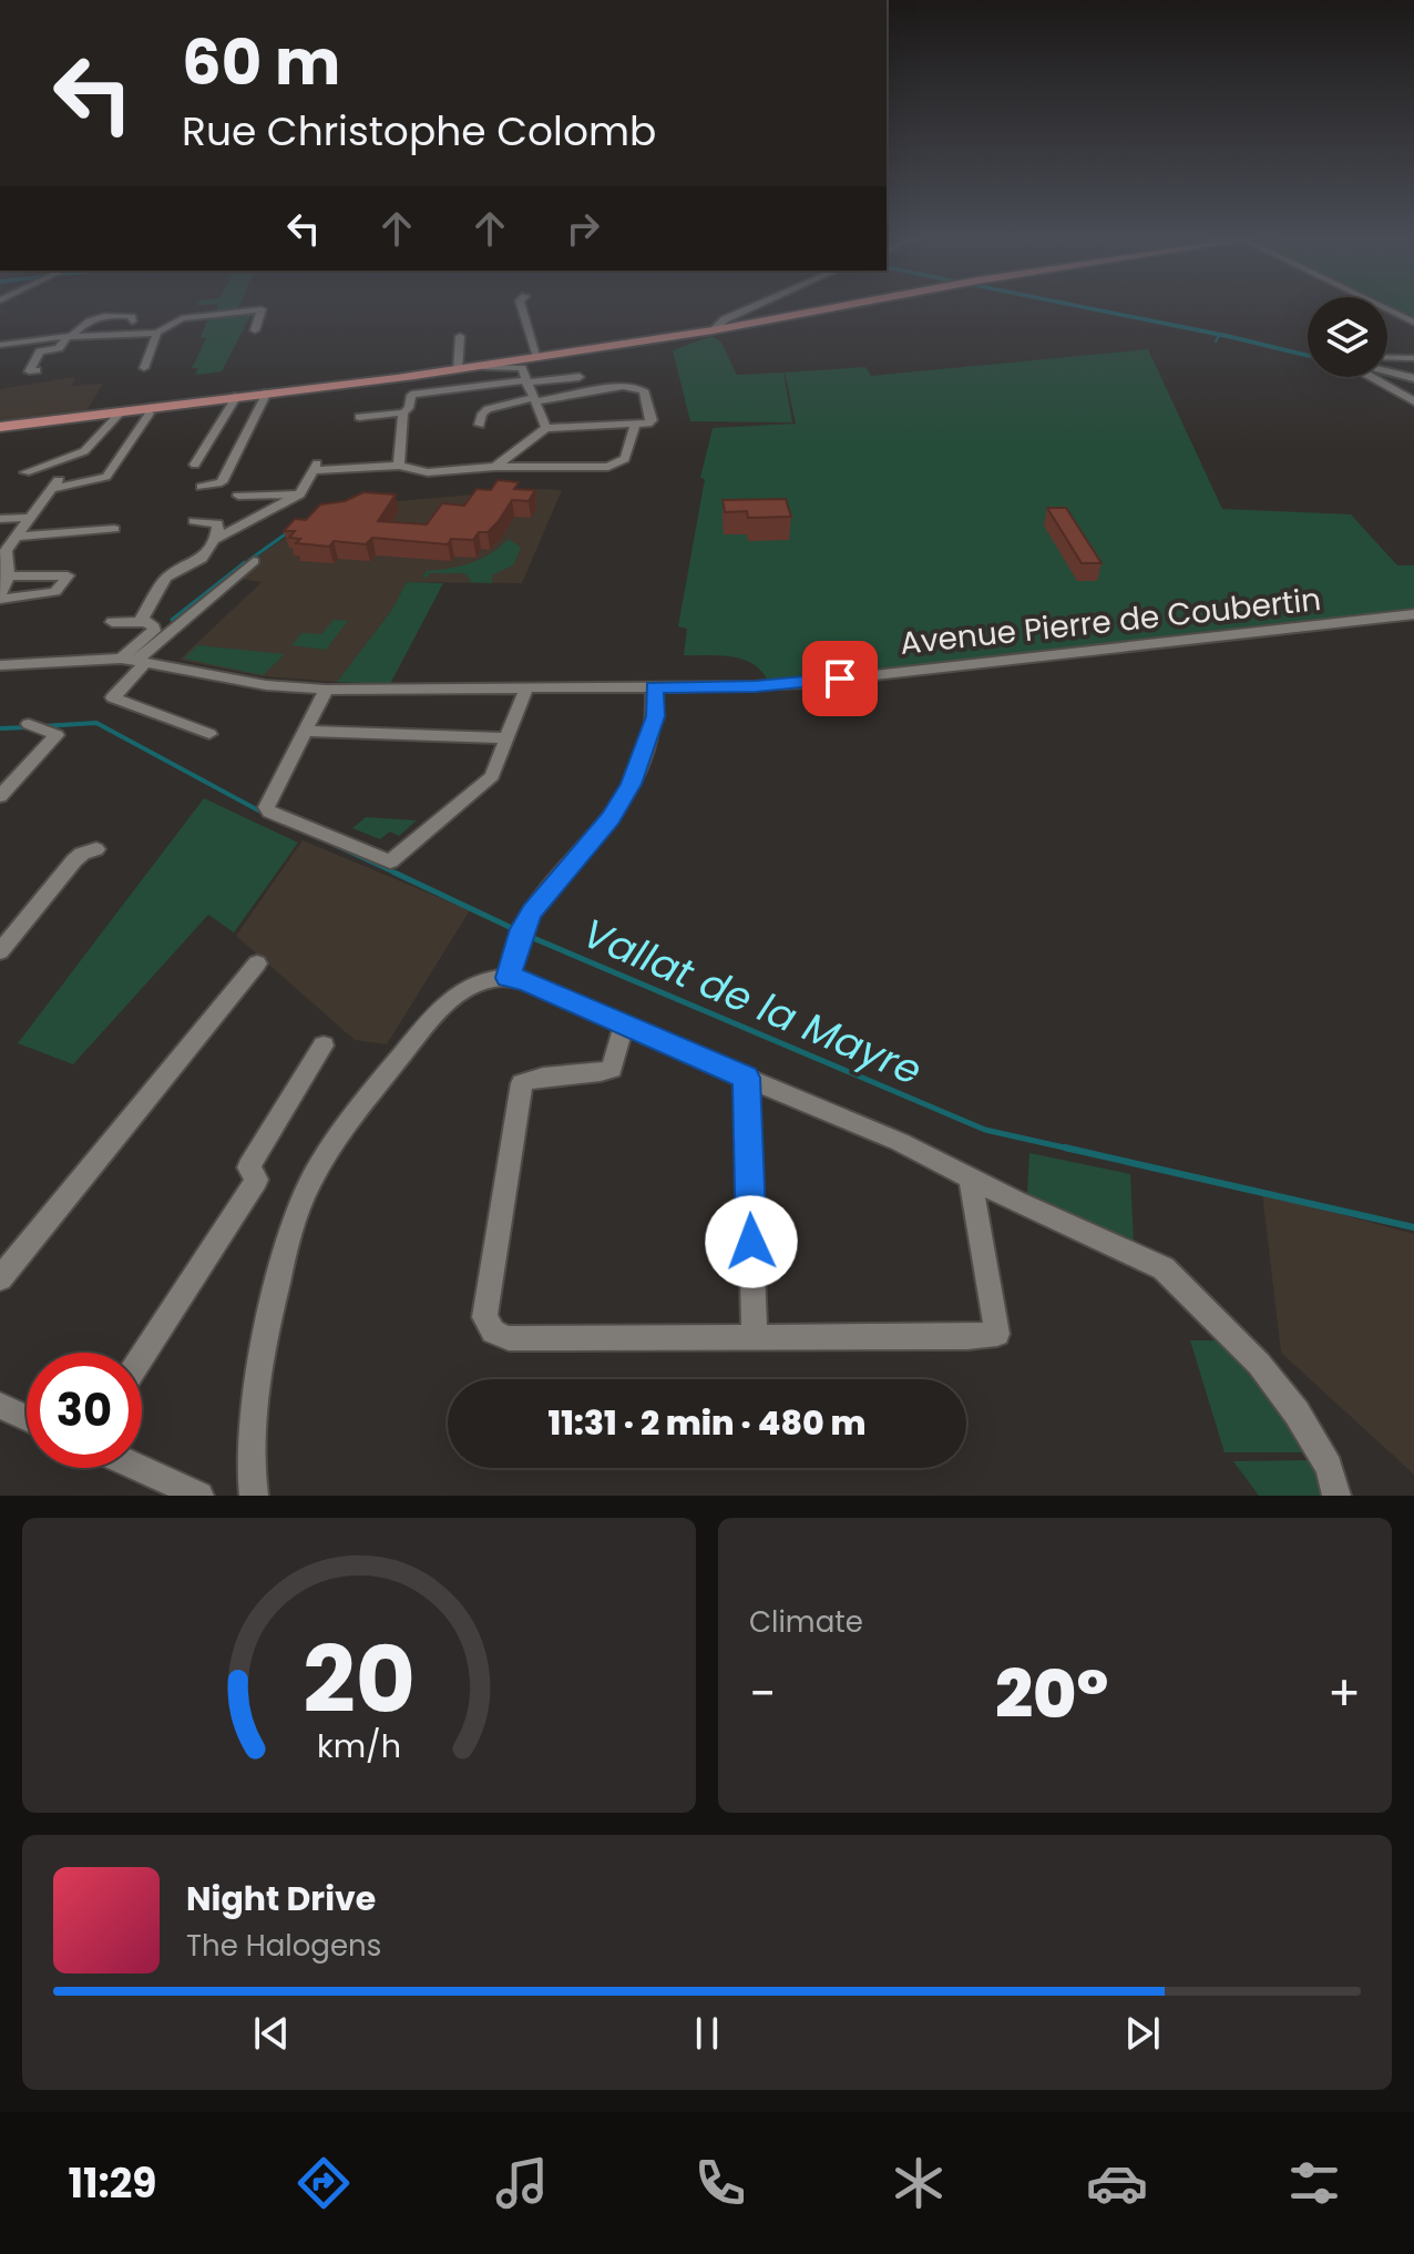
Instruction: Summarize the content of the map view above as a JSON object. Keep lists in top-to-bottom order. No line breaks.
{"streets":{"street":["Avenue Pierre de Coubertin"]},"water":["Vallat de la Mayre"],"page":{"turn":["60 m","Rue Christophe Colomb"],"limit":"30","trip":"11:31 · 2 min · 480 m","tile":"Climate","heat":["−","20°","+"],"song":["Night Drive","The Halogens"],"tabs":"11:29","gauge":["20","km/h"]}}
